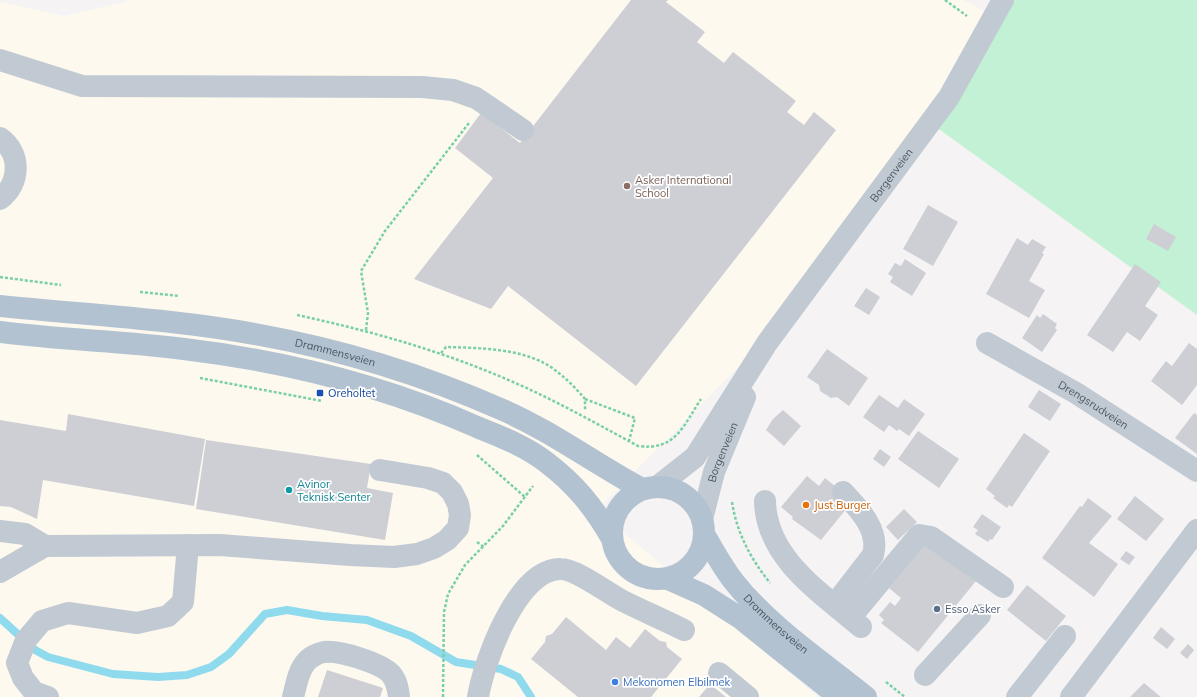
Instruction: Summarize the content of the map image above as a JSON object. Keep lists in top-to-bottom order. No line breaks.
{"streets":{"main road":["Drammensveien"],"street":["Borgenveien","Drengsrudveien"]},"crossings":[["Borgenveien","Drammensveien"]],"places":{"other":["Asker International School","Avinor Teknisk Senter","Just Burger","Esso Asker","Mekonomen Elbilmek"],"transit":["Oreholtet"]}}
